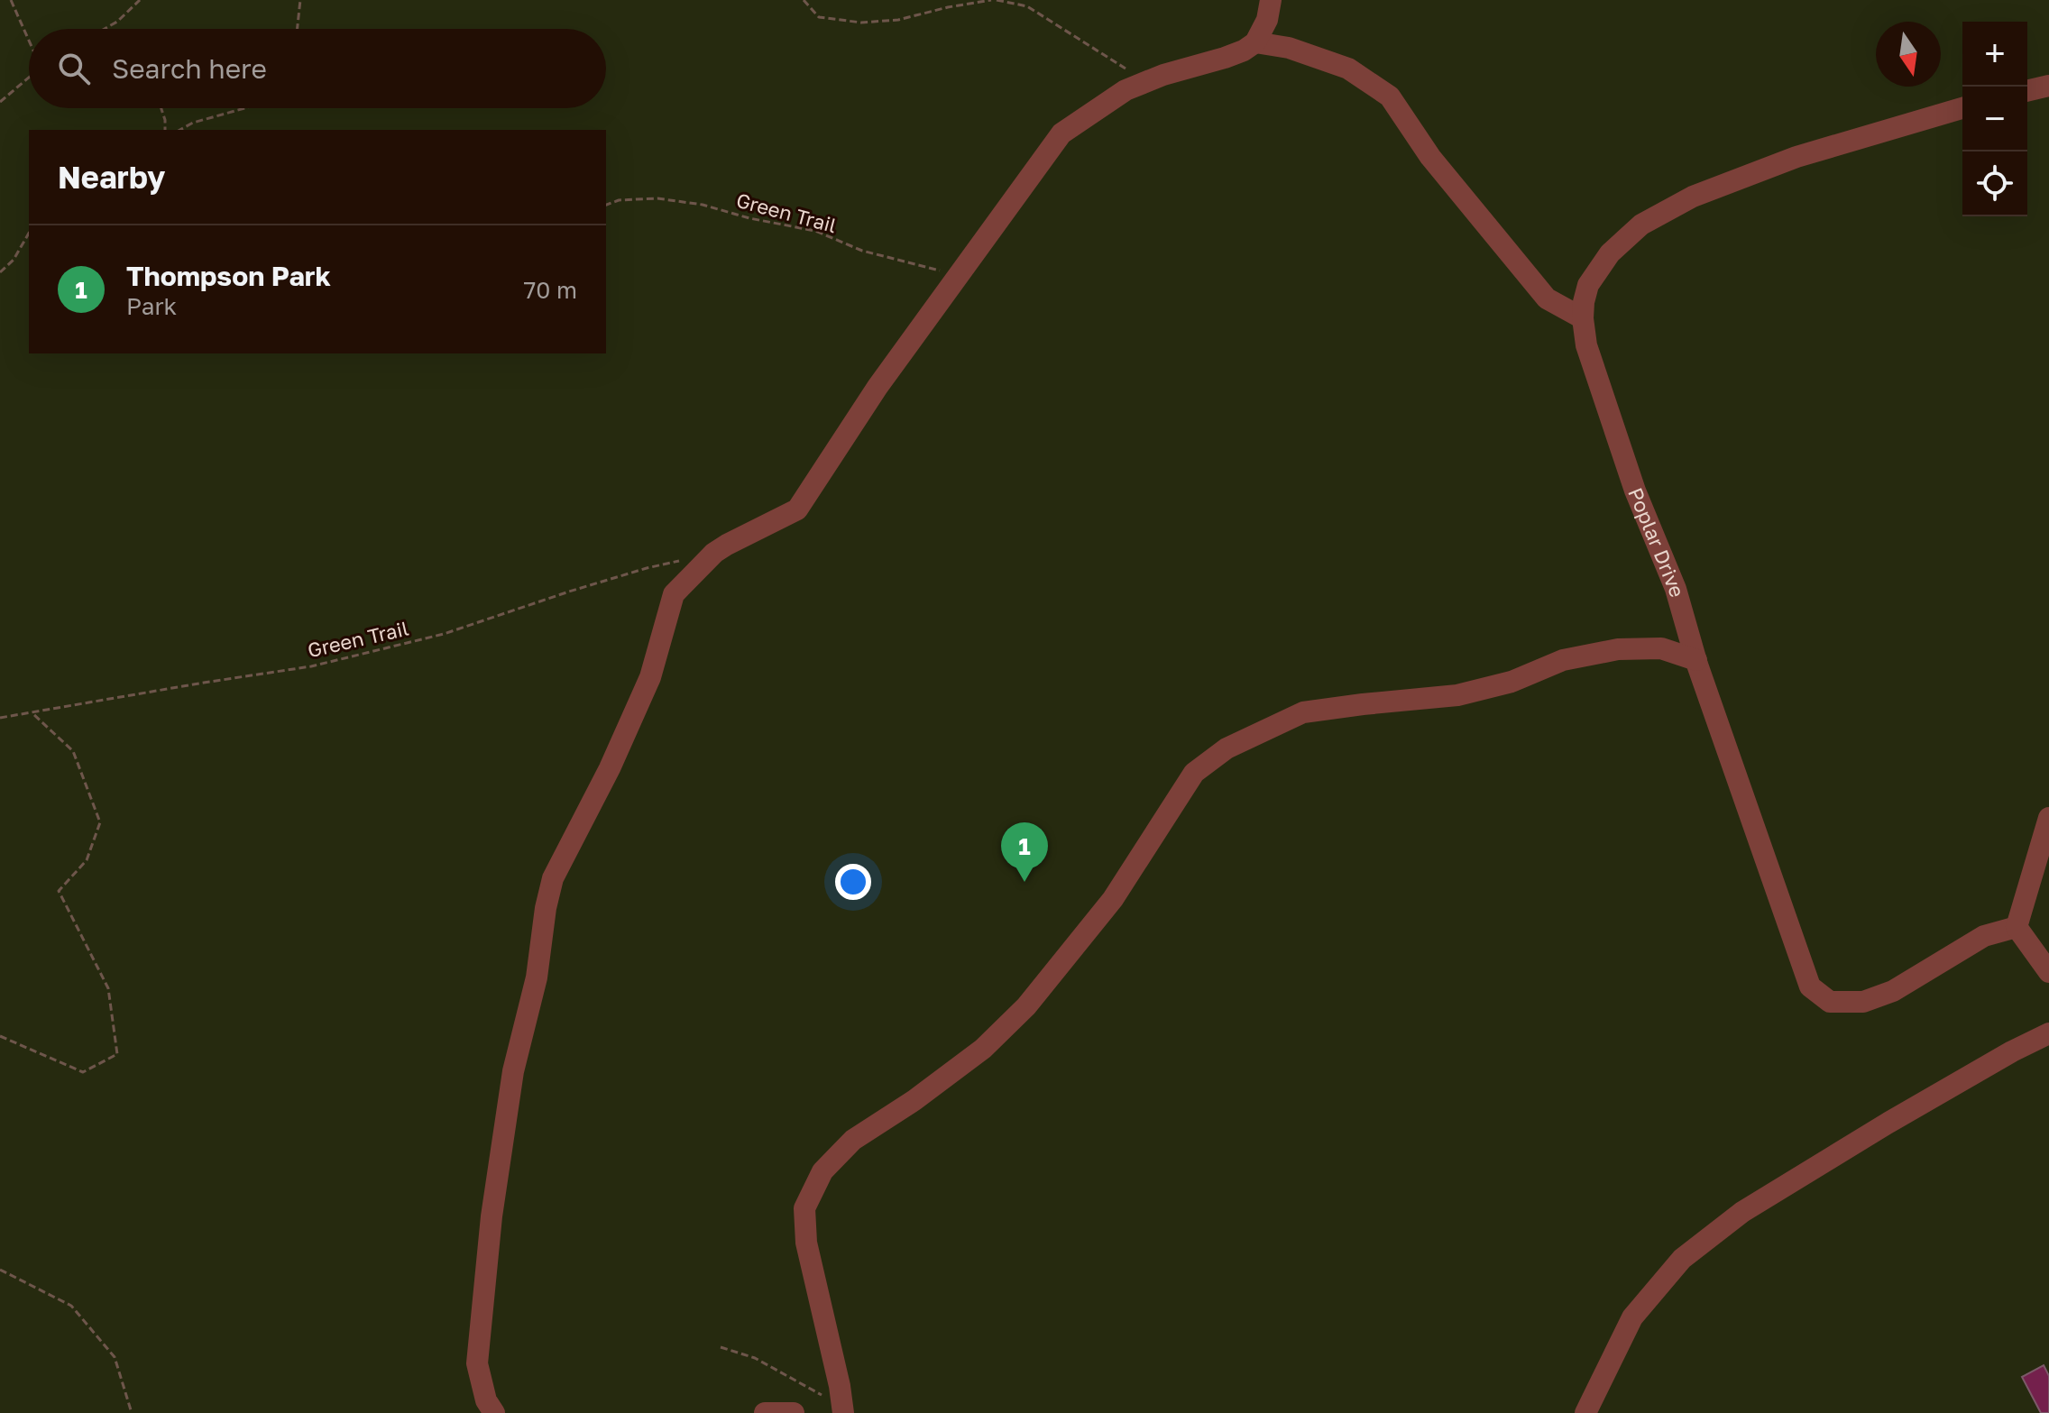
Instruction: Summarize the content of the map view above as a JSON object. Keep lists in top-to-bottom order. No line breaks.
{"streets":{"street":["Poplar Drive"],"path":["Green Trail"]},"north":"bottom","page":{"map_buttons":["+","−"],"search":"Search here","heading":"Nearby","list":[{"mark":"1","name":"Thompson Park","note":"Park","value":"70 m"}],"pins":"1"}}
